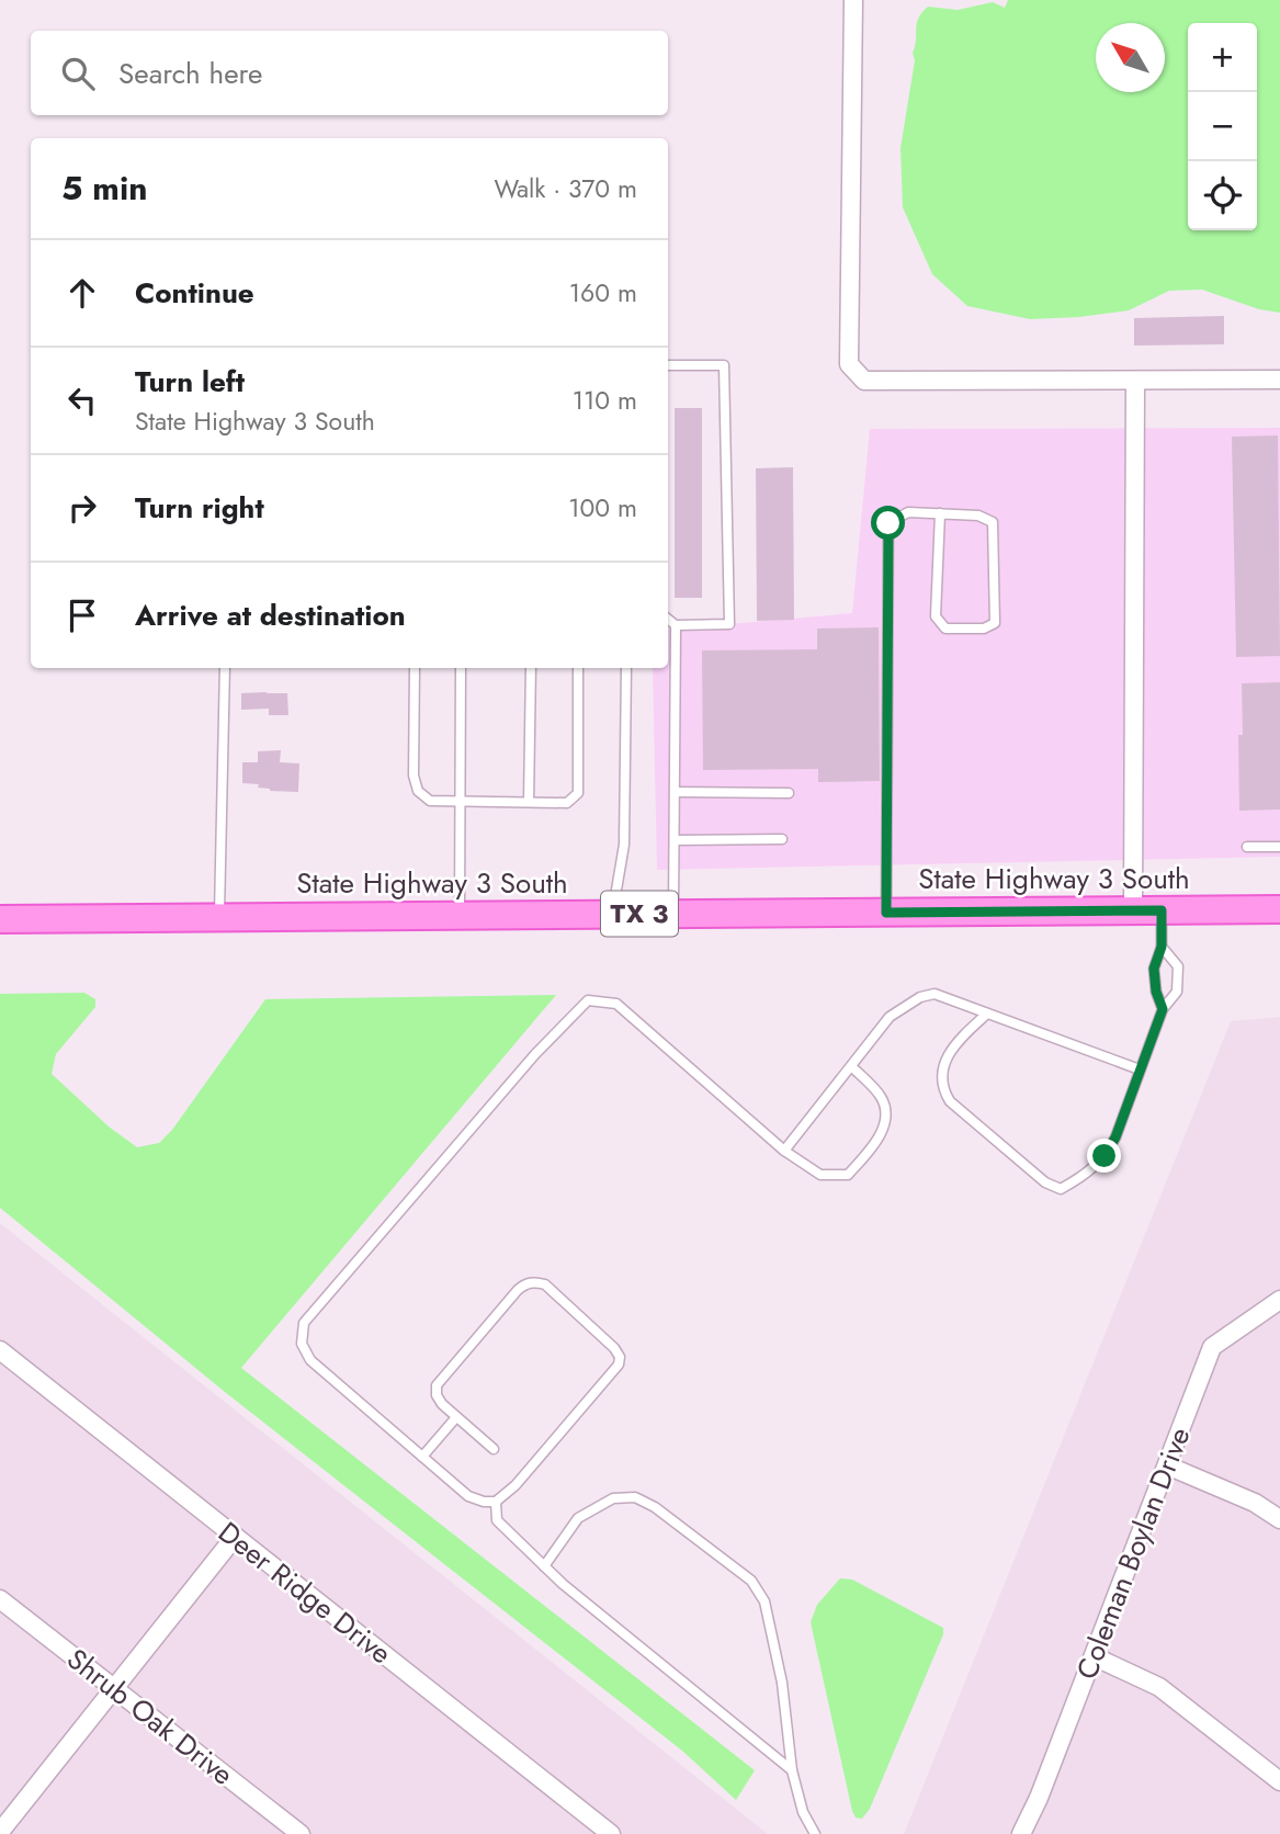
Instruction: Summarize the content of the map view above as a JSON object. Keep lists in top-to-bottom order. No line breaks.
{"streets":{"main road":["State Highway 3 South","TX 3"],"street":["Coleman Boylan Drive","Deer Ridge Drive","Shrub Oak Drive"]},"north":"top left","page":{"map_buttons":["+","−"],"search":"Search here","heading":["5 min","Walk · 370 m"],"list":[["Continue","160 m"],["Turn left","State Highway 3 South","110 m"],["Turn right","100 m"],"Arrive at destination"]}}
